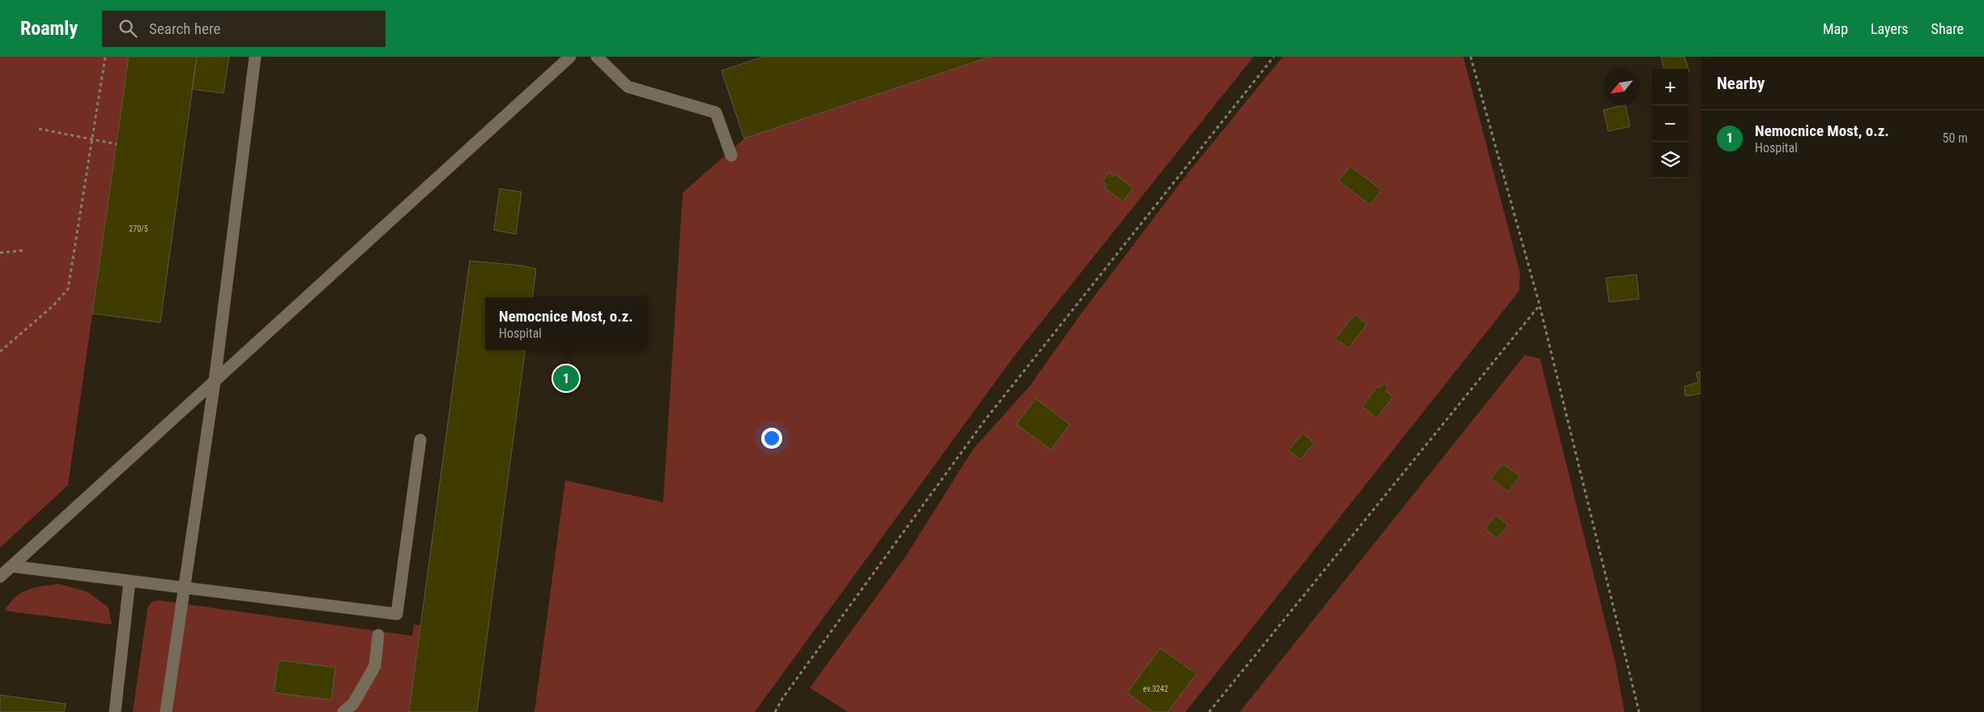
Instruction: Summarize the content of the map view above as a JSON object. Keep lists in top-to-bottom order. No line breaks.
{"house_numbers":["270/5","ev.3242"],"north":"bottom left","page":{"header":"Roamly","search":"Search here","nav":["Map","Layers","Share"],"heading":"Nearby","map_buttons":["+","−"],"list":[{"mark":"1","name":"Nemocnice Most, o.z.","note":"Hospital","value":"50 m"}],"popup":["Nemocnice Most, o.z.","Hospital"],"pins":"1"}}
